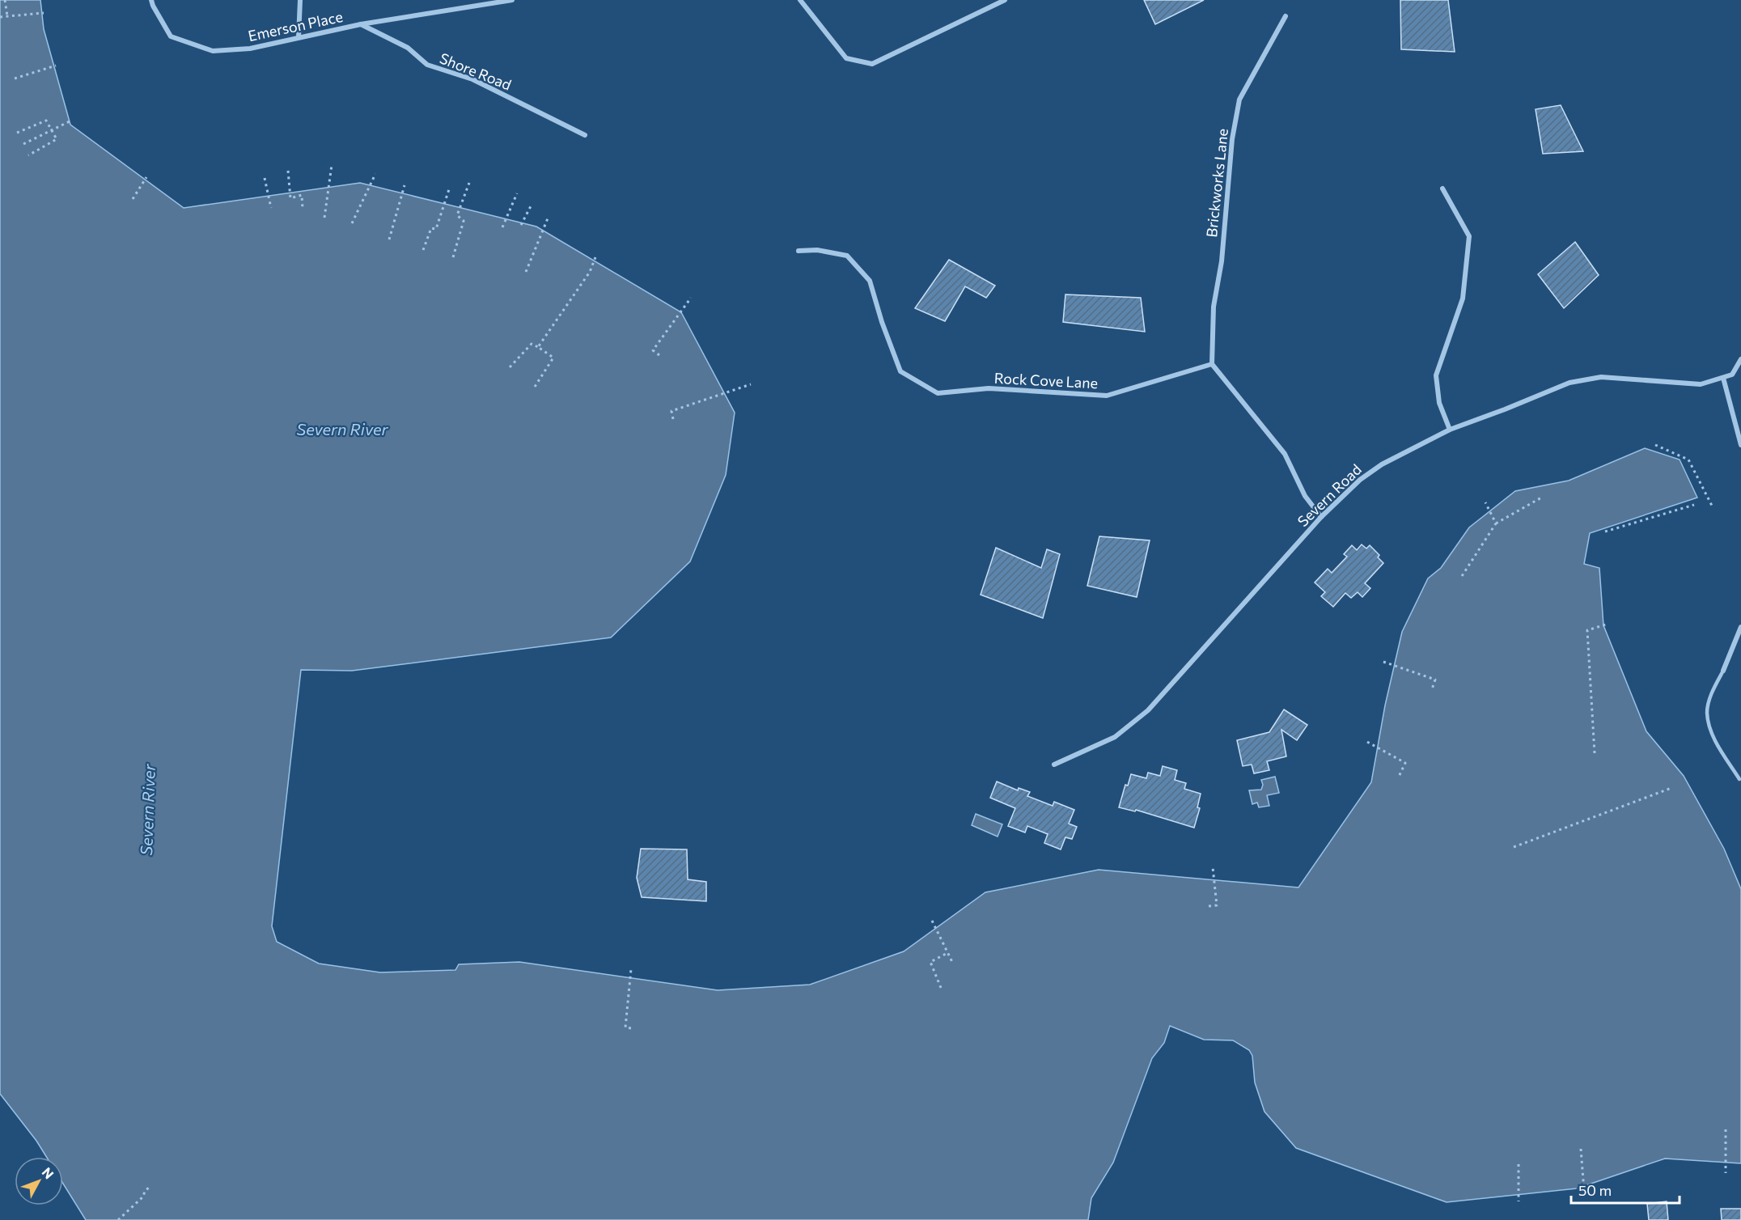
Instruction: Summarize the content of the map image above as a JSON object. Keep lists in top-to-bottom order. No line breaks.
{"streets":{"street":["Emerson Place","Shore Road","Brickworks Lane","Rock Cove Lane","Severn Road"]},"crossings":[["Emerson Place","Shore Road"],["Brickworks Lane","Rock Cove Lane"]],"water":["Severn River"],"scale_bar":"50 m","north":"top right"}
